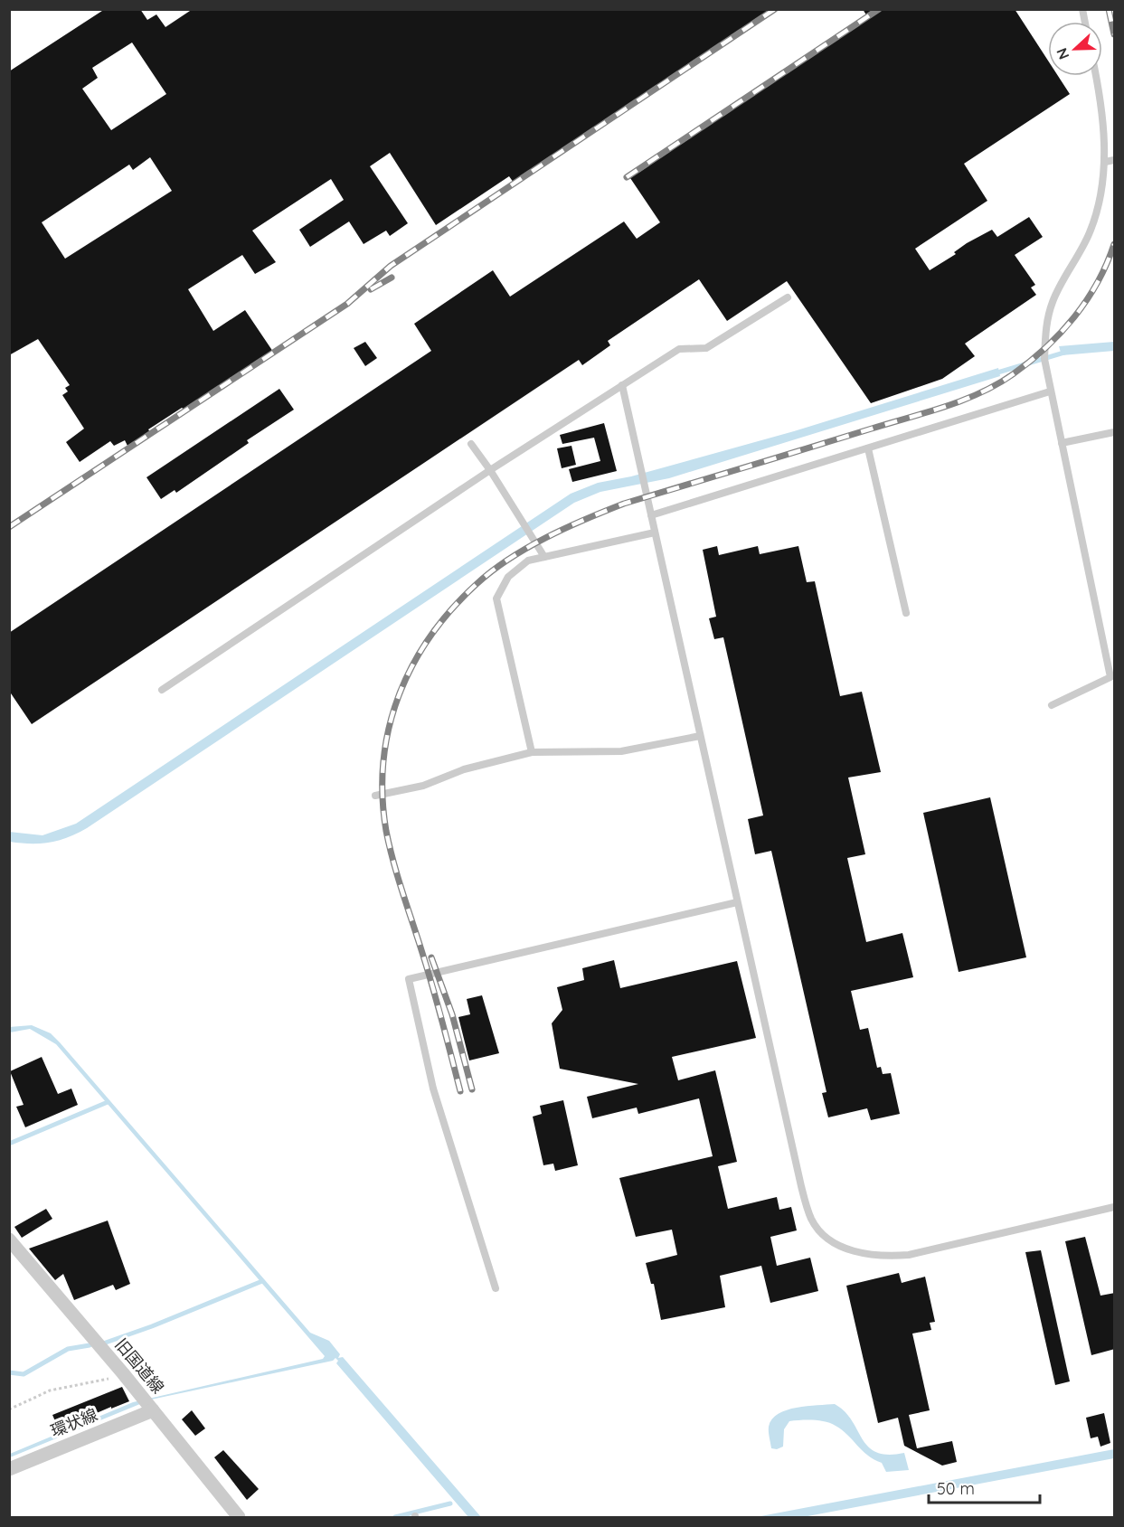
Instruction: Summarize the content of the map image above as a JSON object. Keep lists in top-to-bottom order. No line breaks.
{"streets":{"street":["旧国道線","環状線"]},"crossings":[["旧国道線","環状線"]],"scale_bar":"50 m","north":"left"}
